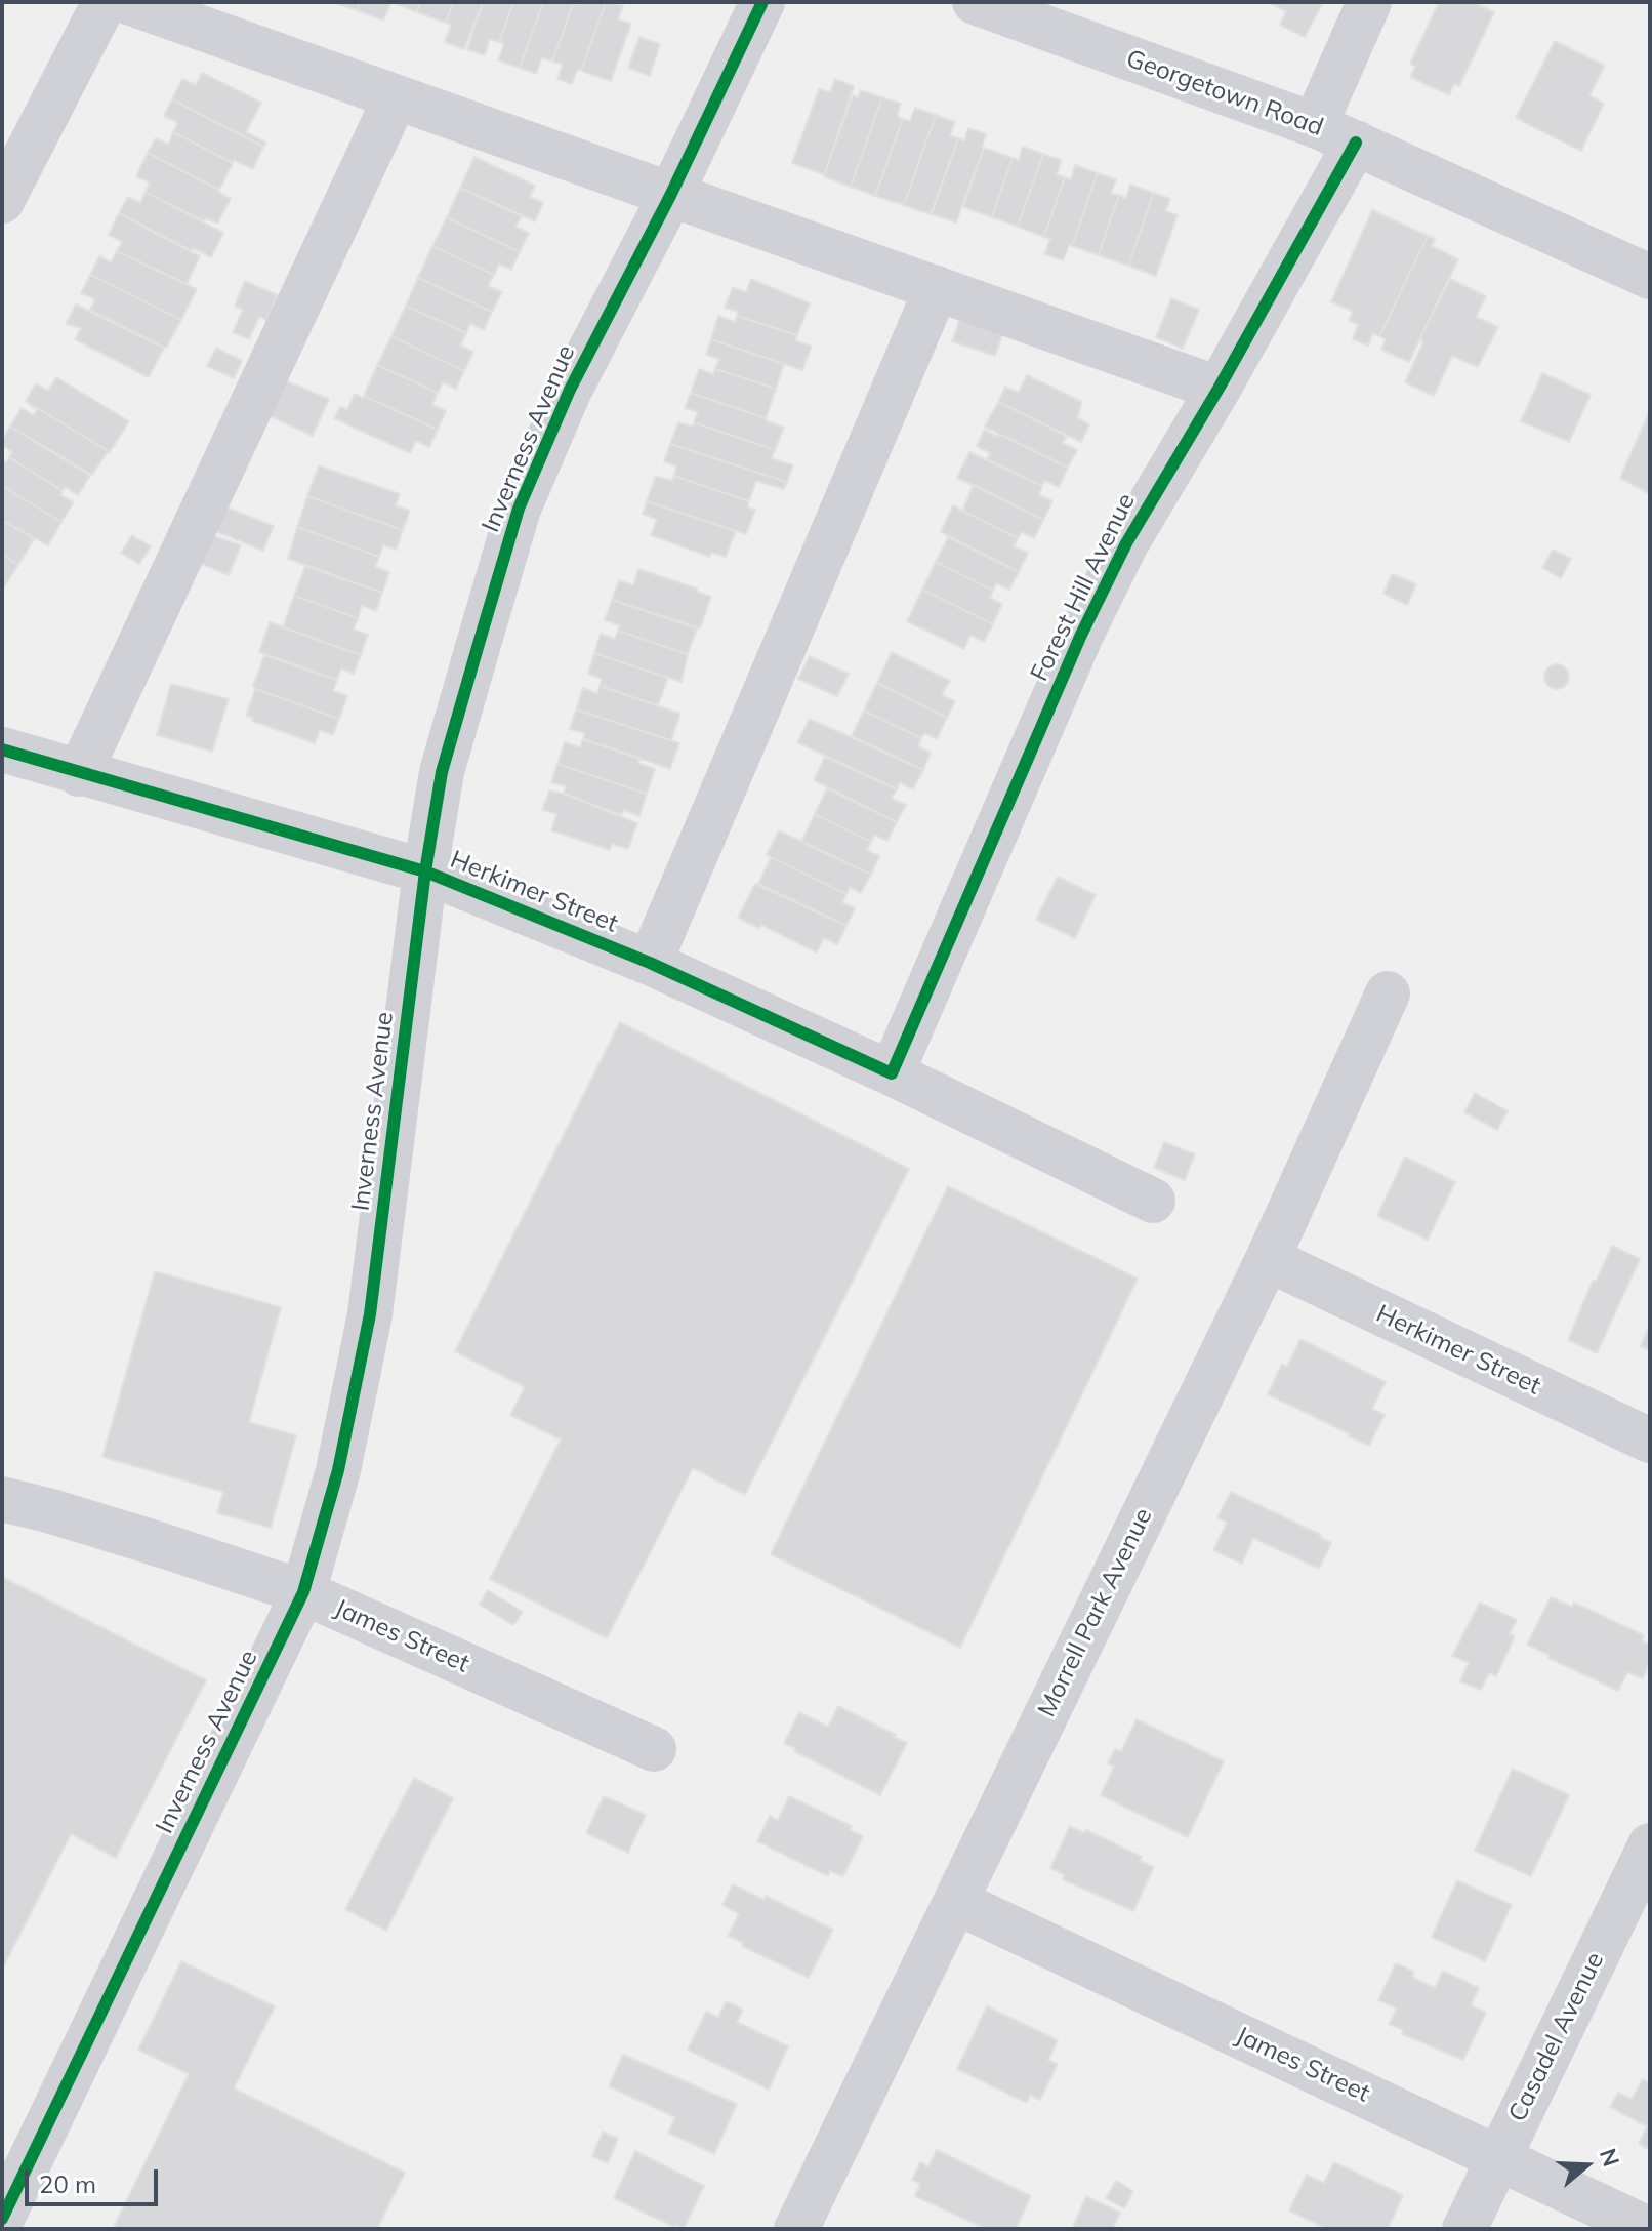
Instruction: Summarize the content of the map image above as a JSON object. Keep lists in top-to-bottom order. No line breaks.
{"streets":{"street":["Georgetown Road","Inverness Avenue","Forest Hill Avenue","Herkimer Street","Morrell Park Avenue","James Street","Casadel Avenue"]},"crossings":[["Georgetown Road","Forest Hill Avenue"],["Inverness Avenue","Herkimer Street"],["Inverness Avenue","James Street"],["Forest Hill Avenue","Herkimer Street"],["Herkimer Street","Morrell Park Avenue"],["Morrell Park Avenue","James Street"],["James Street","Casadel Avenue"]],"scale_bar":"20 m","north":"right"}
